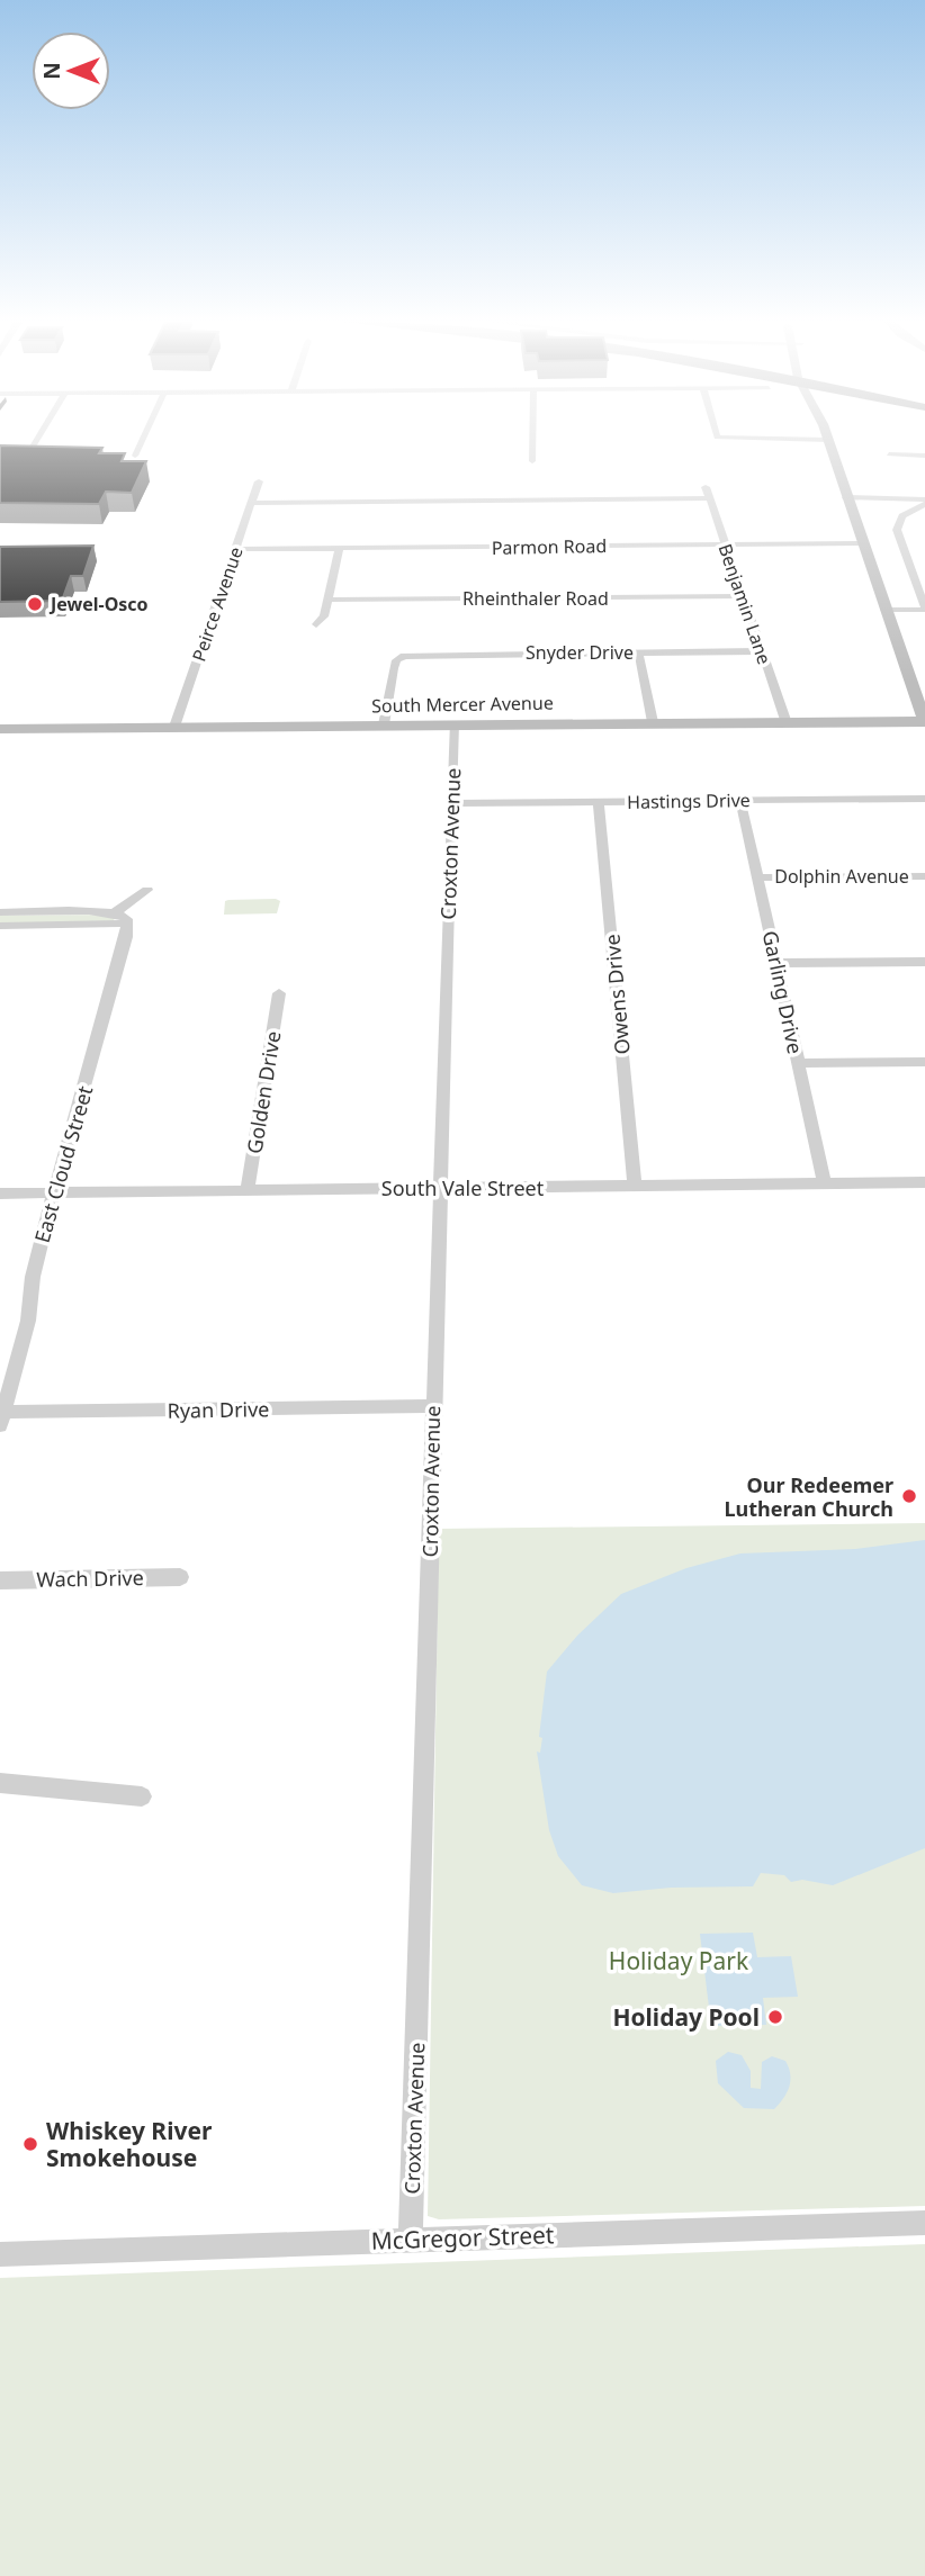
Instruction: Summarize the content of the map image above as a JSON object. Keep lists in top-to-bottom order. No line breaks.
{"streets":{"main road":["South Mercer Avenue"],"street":["Parmon Road","Rheinthaler Road","Peirce Avenue","Benjamin Lane","Snyder Drive","Hastings Drive","Croxton Avenue","Dolphin Avenue","Garling Drive","Owens Drive","Golden Drive","East Cloud Street","South Vale Street","Ryan Drive","Wach Drive","McGregor Street"]},"crossings":[["Parmon Road","Peirce Avenue"],["Parmon Road","Benjamin Lane"],["Rheinthaler Road","Benjamin Lane"],["Peirce Avenue","South Mercer Avenue"],["Benjamin Lane","Snyder Drive"],["Benjamin Lane","South Mercer Avenue"],["Snyder Drive","South Mercer Avenue"],["South Mercer Avenue","Croxton Avenue"],["Hastings Drive","Croxton Avenue"],["Hastings Drive","Garling Drive"],["Hastings Drive","Owens Drive"],["Croxton Avenue","South Vale Street"],["Croxton Avenue","Ryan Drive"],["Croxton Avenue","McGregor Street"],["Dolphin Avenue","Garling Drive"],["Garling Drive","South Vale Street"],["Owens Drive","South Vale Street"],["Golden Drive","South Vale Street"],["East Cloud Street","South Vale Street"],["East Cloud Street","Ryan Drive"]],"parks":["Holiday Park"],"places":["Jewel-Osco","Our Redeemer Lutheran Church","Holiday Pool","Whiskey River Smokehouse"],"north":"left"}
